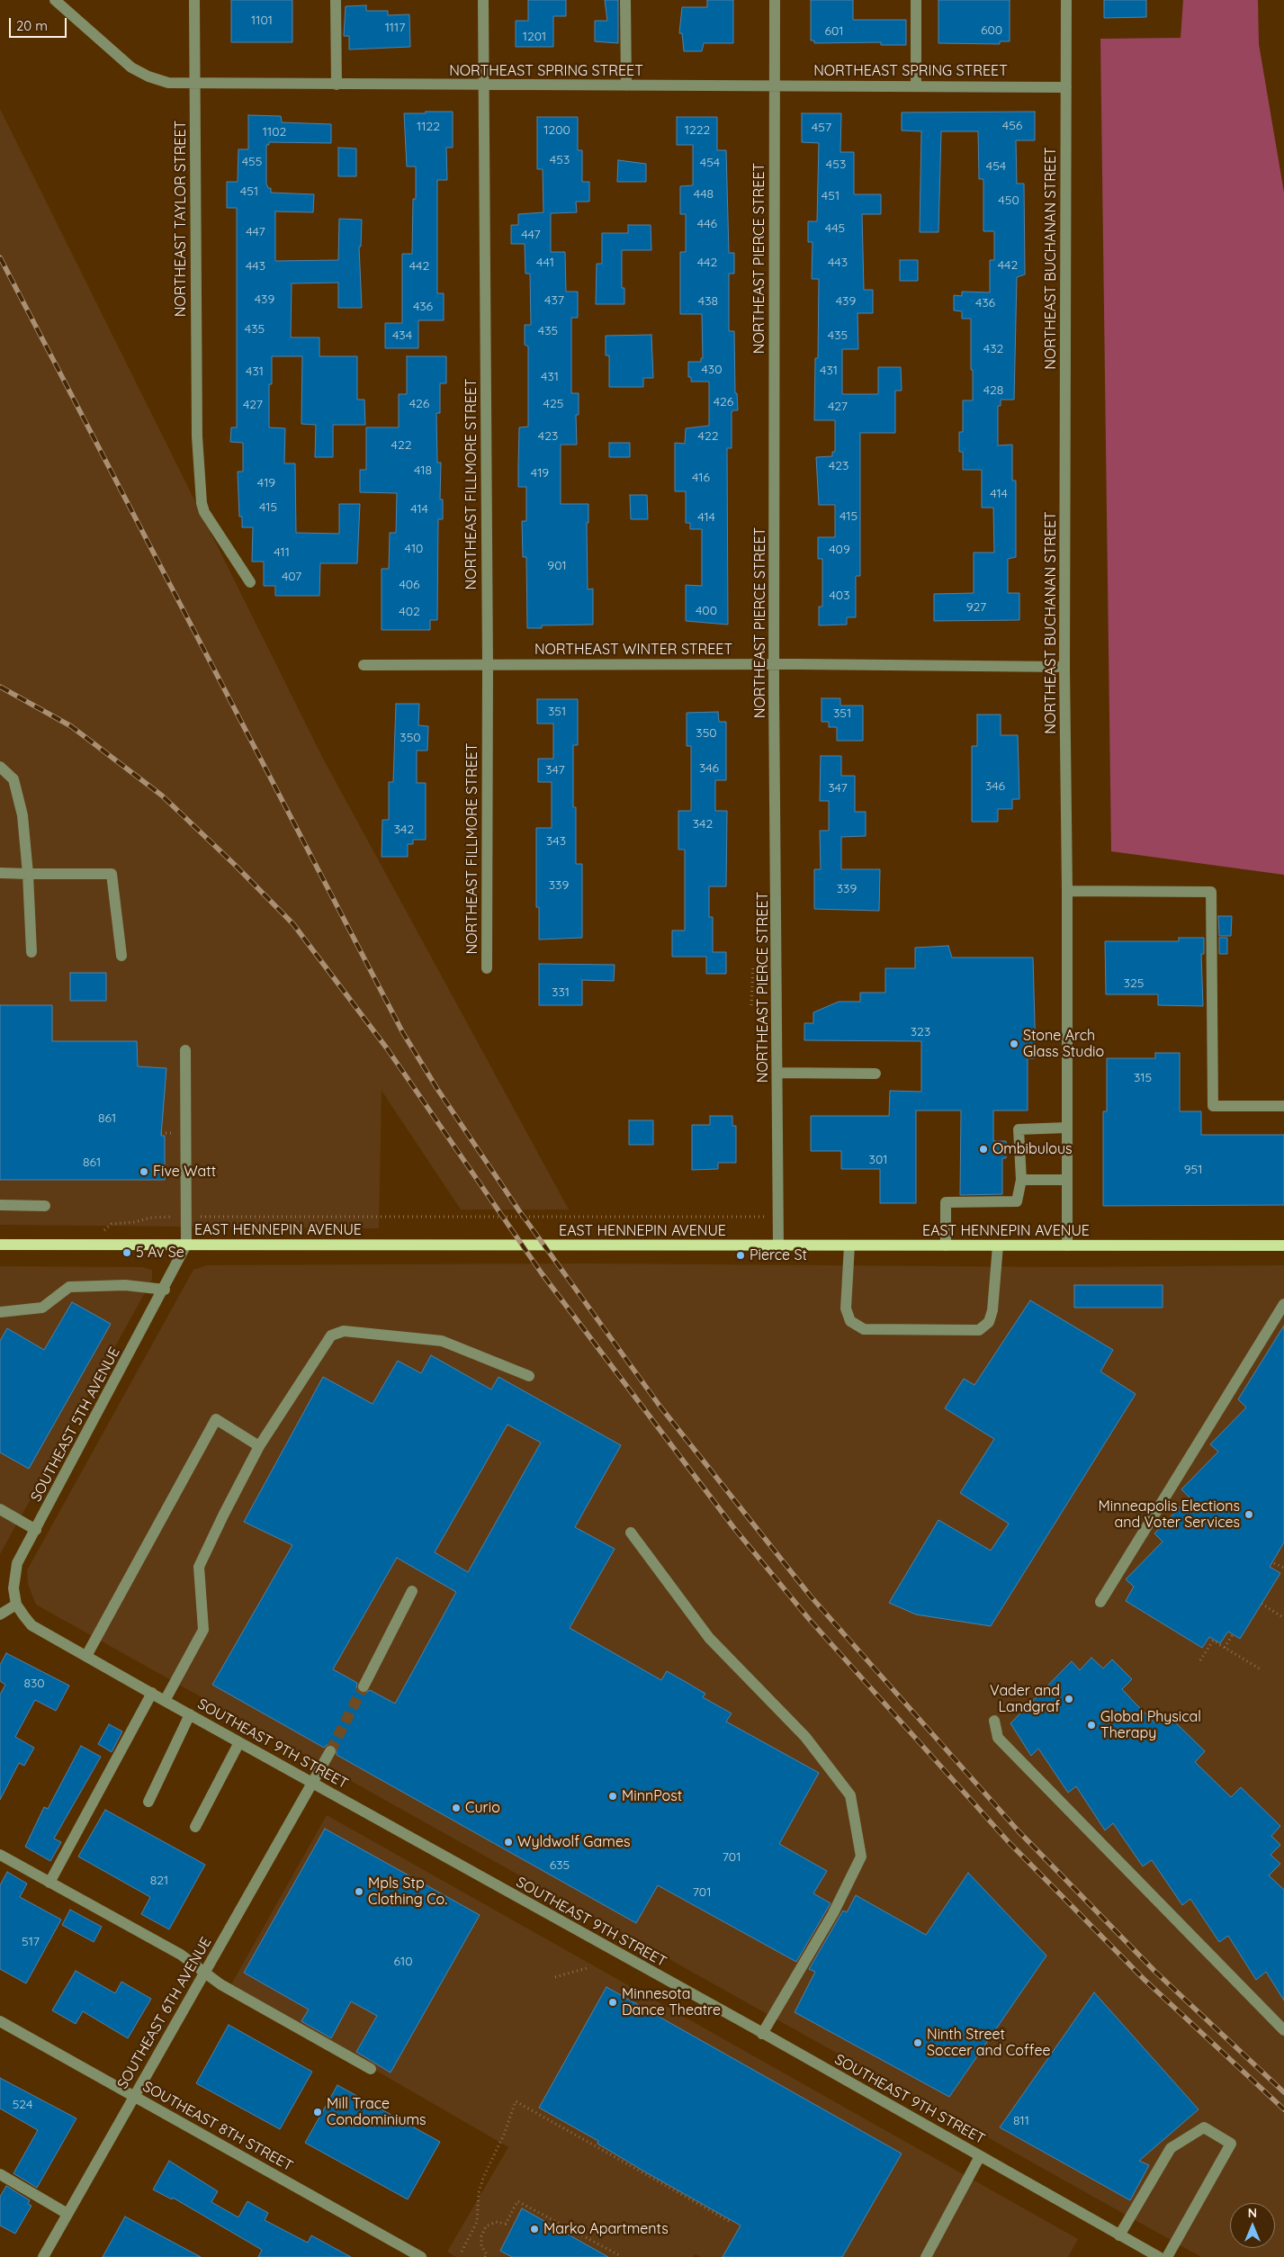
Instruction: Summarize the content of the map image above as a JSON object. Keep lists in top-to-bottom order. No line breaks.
{"streets":{"main road":["EAST HENNEPIN AVENUE"],"street":["NORTHEAST SPRING STREET","NORTHEAST TAYLOR STREET","NORTHEAST PIERCE STREET","NORTHEAST BUCHANAN STREET","NORTHEAST FILLMORE STREET","NORTHEAST WINTER STREET","SOUTHEAST 5TH AVENUE","SOUTHEAST 9TH STREET","SOUTHEAST 6TH AVENUE","SOUTHEAST 8TH STREET"]},"crossings":[["NORTHEAST SPRING STREET","NORTHEAST TAYLOR STREET"],["NORTHEAST SPRING STREET","NORTHEAST PIERCE STREET"],["NORTHEAST SPRING STREET","NORTHEAST BUCHANAN STREET"],["NORTHEAST SPRING STREET","NORTHEAST FILLMORE STREET"],["NORTHEAST PIERCE STREET","NORTHEAST WINTER STREET"],["NORTHEAST PIERCE STREET","EAST HENNEPIN AVENUE"],["NORTHEAST BUCHANAN STREET","NORTHEAST WINTER STREET"],["NORTHEAST BUCHANAN STREET","EAST HENNEPIN AVENUE"],["NORTHEAST FILLMORE STREET","NORTHEAST WINTER STREET"],["EAST HENNEPIN AVENUE","SOUTHEAST 5TH AVENUE"],["SOUTHEAST 5TH AVENUE","SOUTHEAST 9TH STREET"],["SOUTHEAST 9TH STREET","SOUTHEAST 6TH AVENUE"],["SOUTHEAST 6TH AVENUE","SOUTHEAST 8TH STREET"]],"places":["Stone Arch Glass Studio","Ombibulous","Five Watt","5 Av Se","Pierce St","Minneapolis Elections and Voter Services","Vader and Landgraf","Global Physical Therapy","MinnPost","Curio","Wyldwolf Games","Mpls Stp Clothing Co.","Minnesota Dance Theatre","Ninth Street Soccer and Coffee","Mill Trace Condominiums","Marko Apartments"],"house_numbers":["1101","1117","600","601","1201","456","1122","457","1200","1222","1102","453","455","454","453","454","451","448","451","450","446","445","447","447","441","442","443","442","443","442","439","437","438","439","436","436","435","435","434","435","432","430","431","431","431","428","426","426","425","427","427","423","422","422","423","418","419","416","419","414","415","414","415","414","410","409","411","901","407","406","403","927","400","402","351","351","350","350","346","347","346","347","342","342","343","339","339","325","331","323","315","861","301","861","951","830","701","635","821","701","517","610","524","811"],"scale_bar":"20 m","north":"top"}
